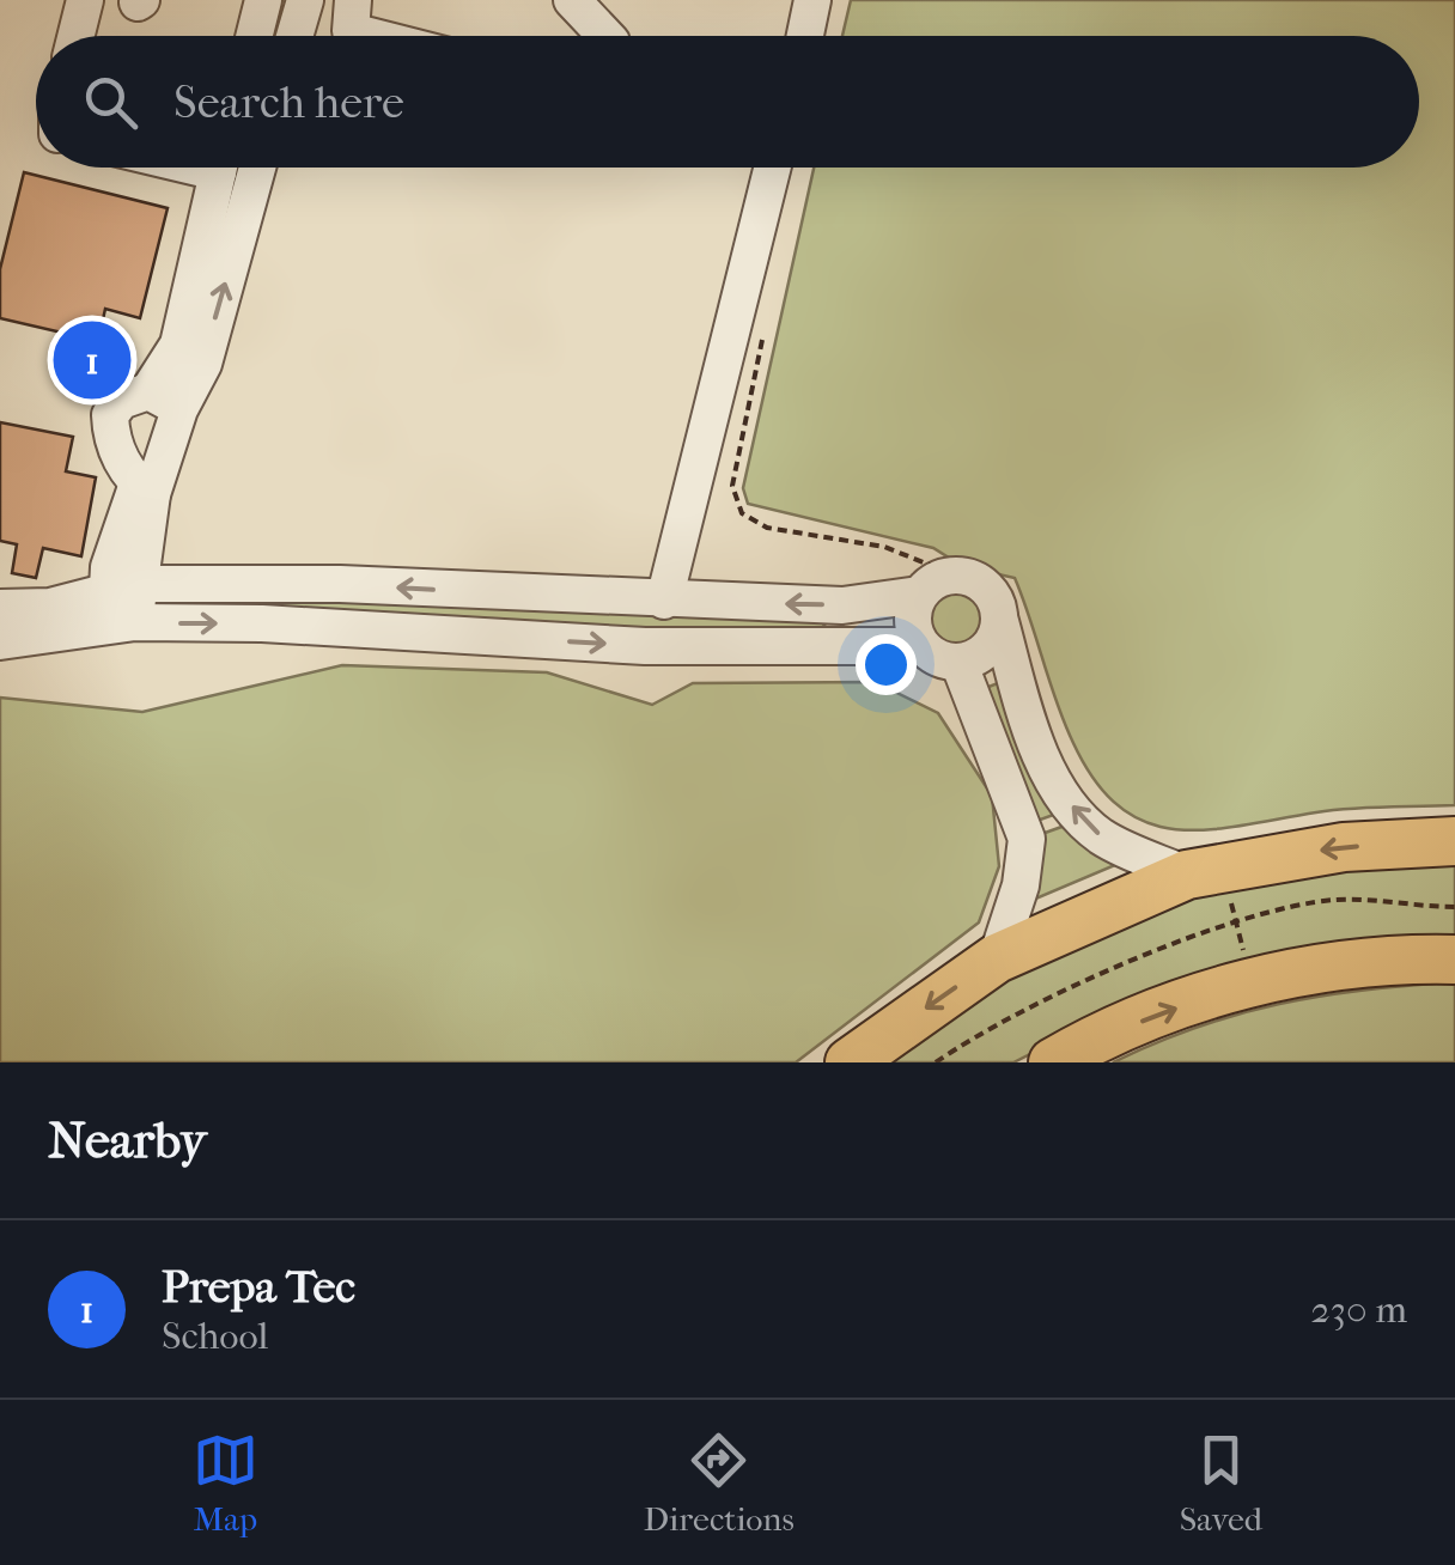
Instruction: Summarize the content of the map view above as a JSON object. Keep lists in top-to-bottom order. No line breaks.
{"page":{"search":"Search here","pins":"1","heading":"Nearby","list":[{"mark":"1","name":"Prepa Tec","note":"School","value":"230 m"}],"nav":["Map","Directions","Saved"]}}
